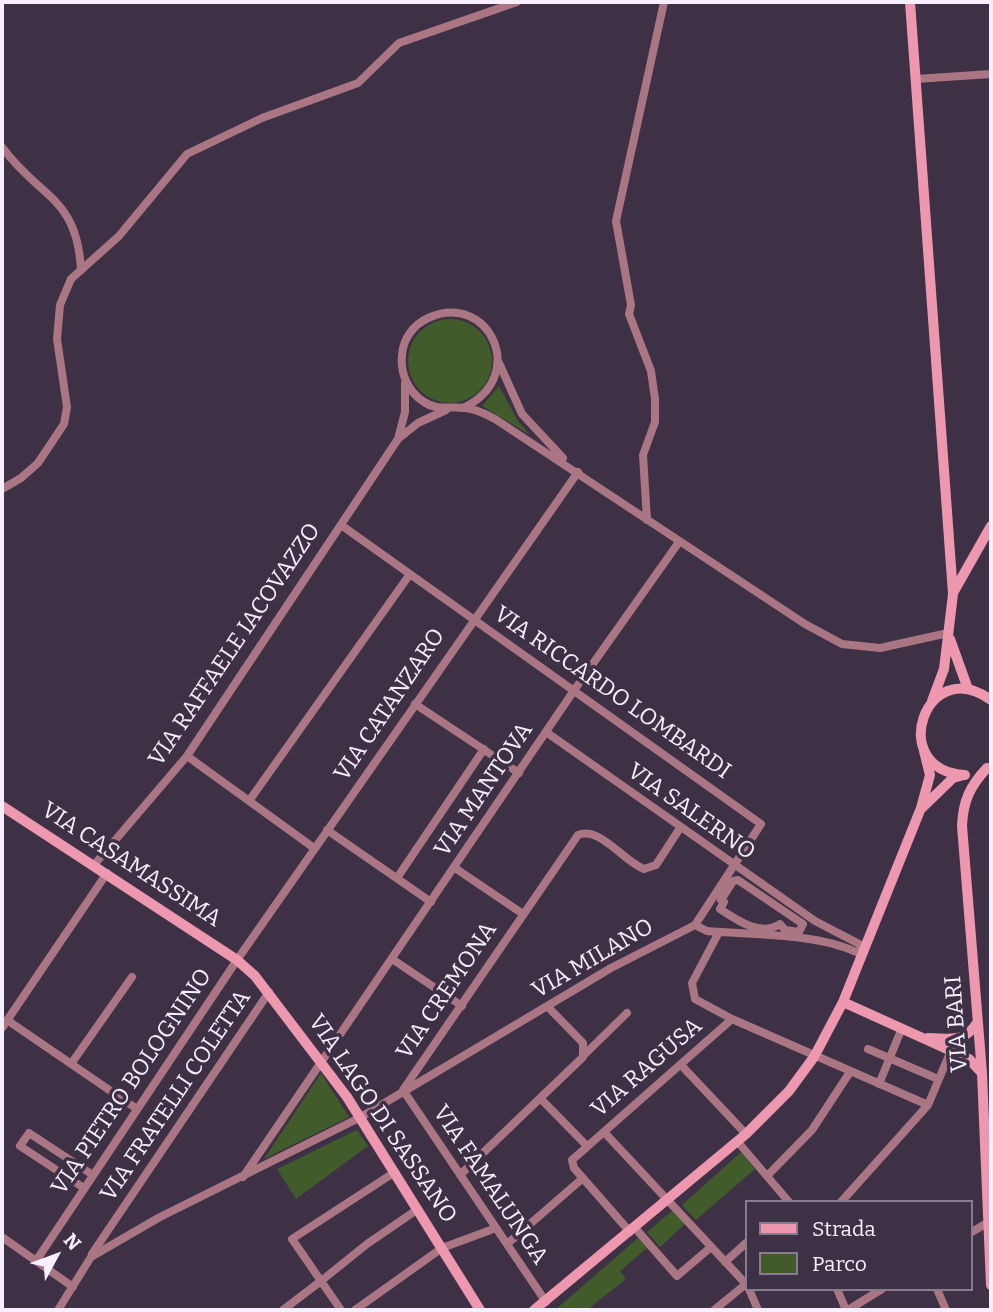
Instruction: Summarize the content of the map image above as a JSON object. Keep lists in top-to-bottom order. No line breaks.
{"streets":{"main road":["VIA CASAMASSIMA","VIA BARI","VIA LAGO DI SASSANO"],"street":["VIA RAFFAELE IACOVAZZO","VIA RICCARDO LOMBARDI","VIA CATANZARO","VIA MANTOVA","VIA SALERNO","VIA MILANO","VIA CREMONA","VIA RAGUSA","VIA PIETRO BOLOGNINO","VIA FRATELLI COLETTA","VIA FAMALUNGA"]},"crossings":[["VIA RAFFAELE IACOVAZZO","VIA RICCARDO LOMBARDI"],["VIA RAFFAELE IACOVAZZO","VIA CASAMASSIMA"],["VIA RICCARDO LOMBARDI","VIA CATANZARO"],["VIA RICCARDO LOMBARDI","VIA MANTOVA"],["VIA RICCARDO LOMBARDI","VIA SALERNO"],["VIA RICCARDO LOMBARDI","VIA MILANO"],["VIA CATANZARO","VIA CASAMASSIMA"],["VIA CATANZARO","VIA PIETRO BOLOGNINO"],["VIA CATANZARO","VIA LAGO DI SASSANO"],["VIA MANTOVA","VIA SALERNO"],["VIA MANTOVA","VIA MILANO"],["VIA MANTOVA","VIA LAGO DI SASSANO"],["VIA SALERNO","VIA CREMONA"],["VIA CASAMASSIMA","VIA PIETRO BOLOGNINO"],["VIA CASAMASSIMA","VIA LAGO DI SASSANO"],["VIA MILANO","VIA CREMONA"],["VIA MILANO","VIA FRATELLI COLETTA"],["VIA MILANO","VIA LAGO DI SASSANO"],["VIA MILANO","VIA FAMALUNGA"],["VIA CREMONA","VIA FAMALUNGA"],["VIA PIETRO BOLOGNINO","VIA LAGO DI SASSANO"],["VIA FRATELLI COLETTA","VIA LAGO DI SASSANO"]],"legend":["Strada","Parco"],"north":"top right"}
